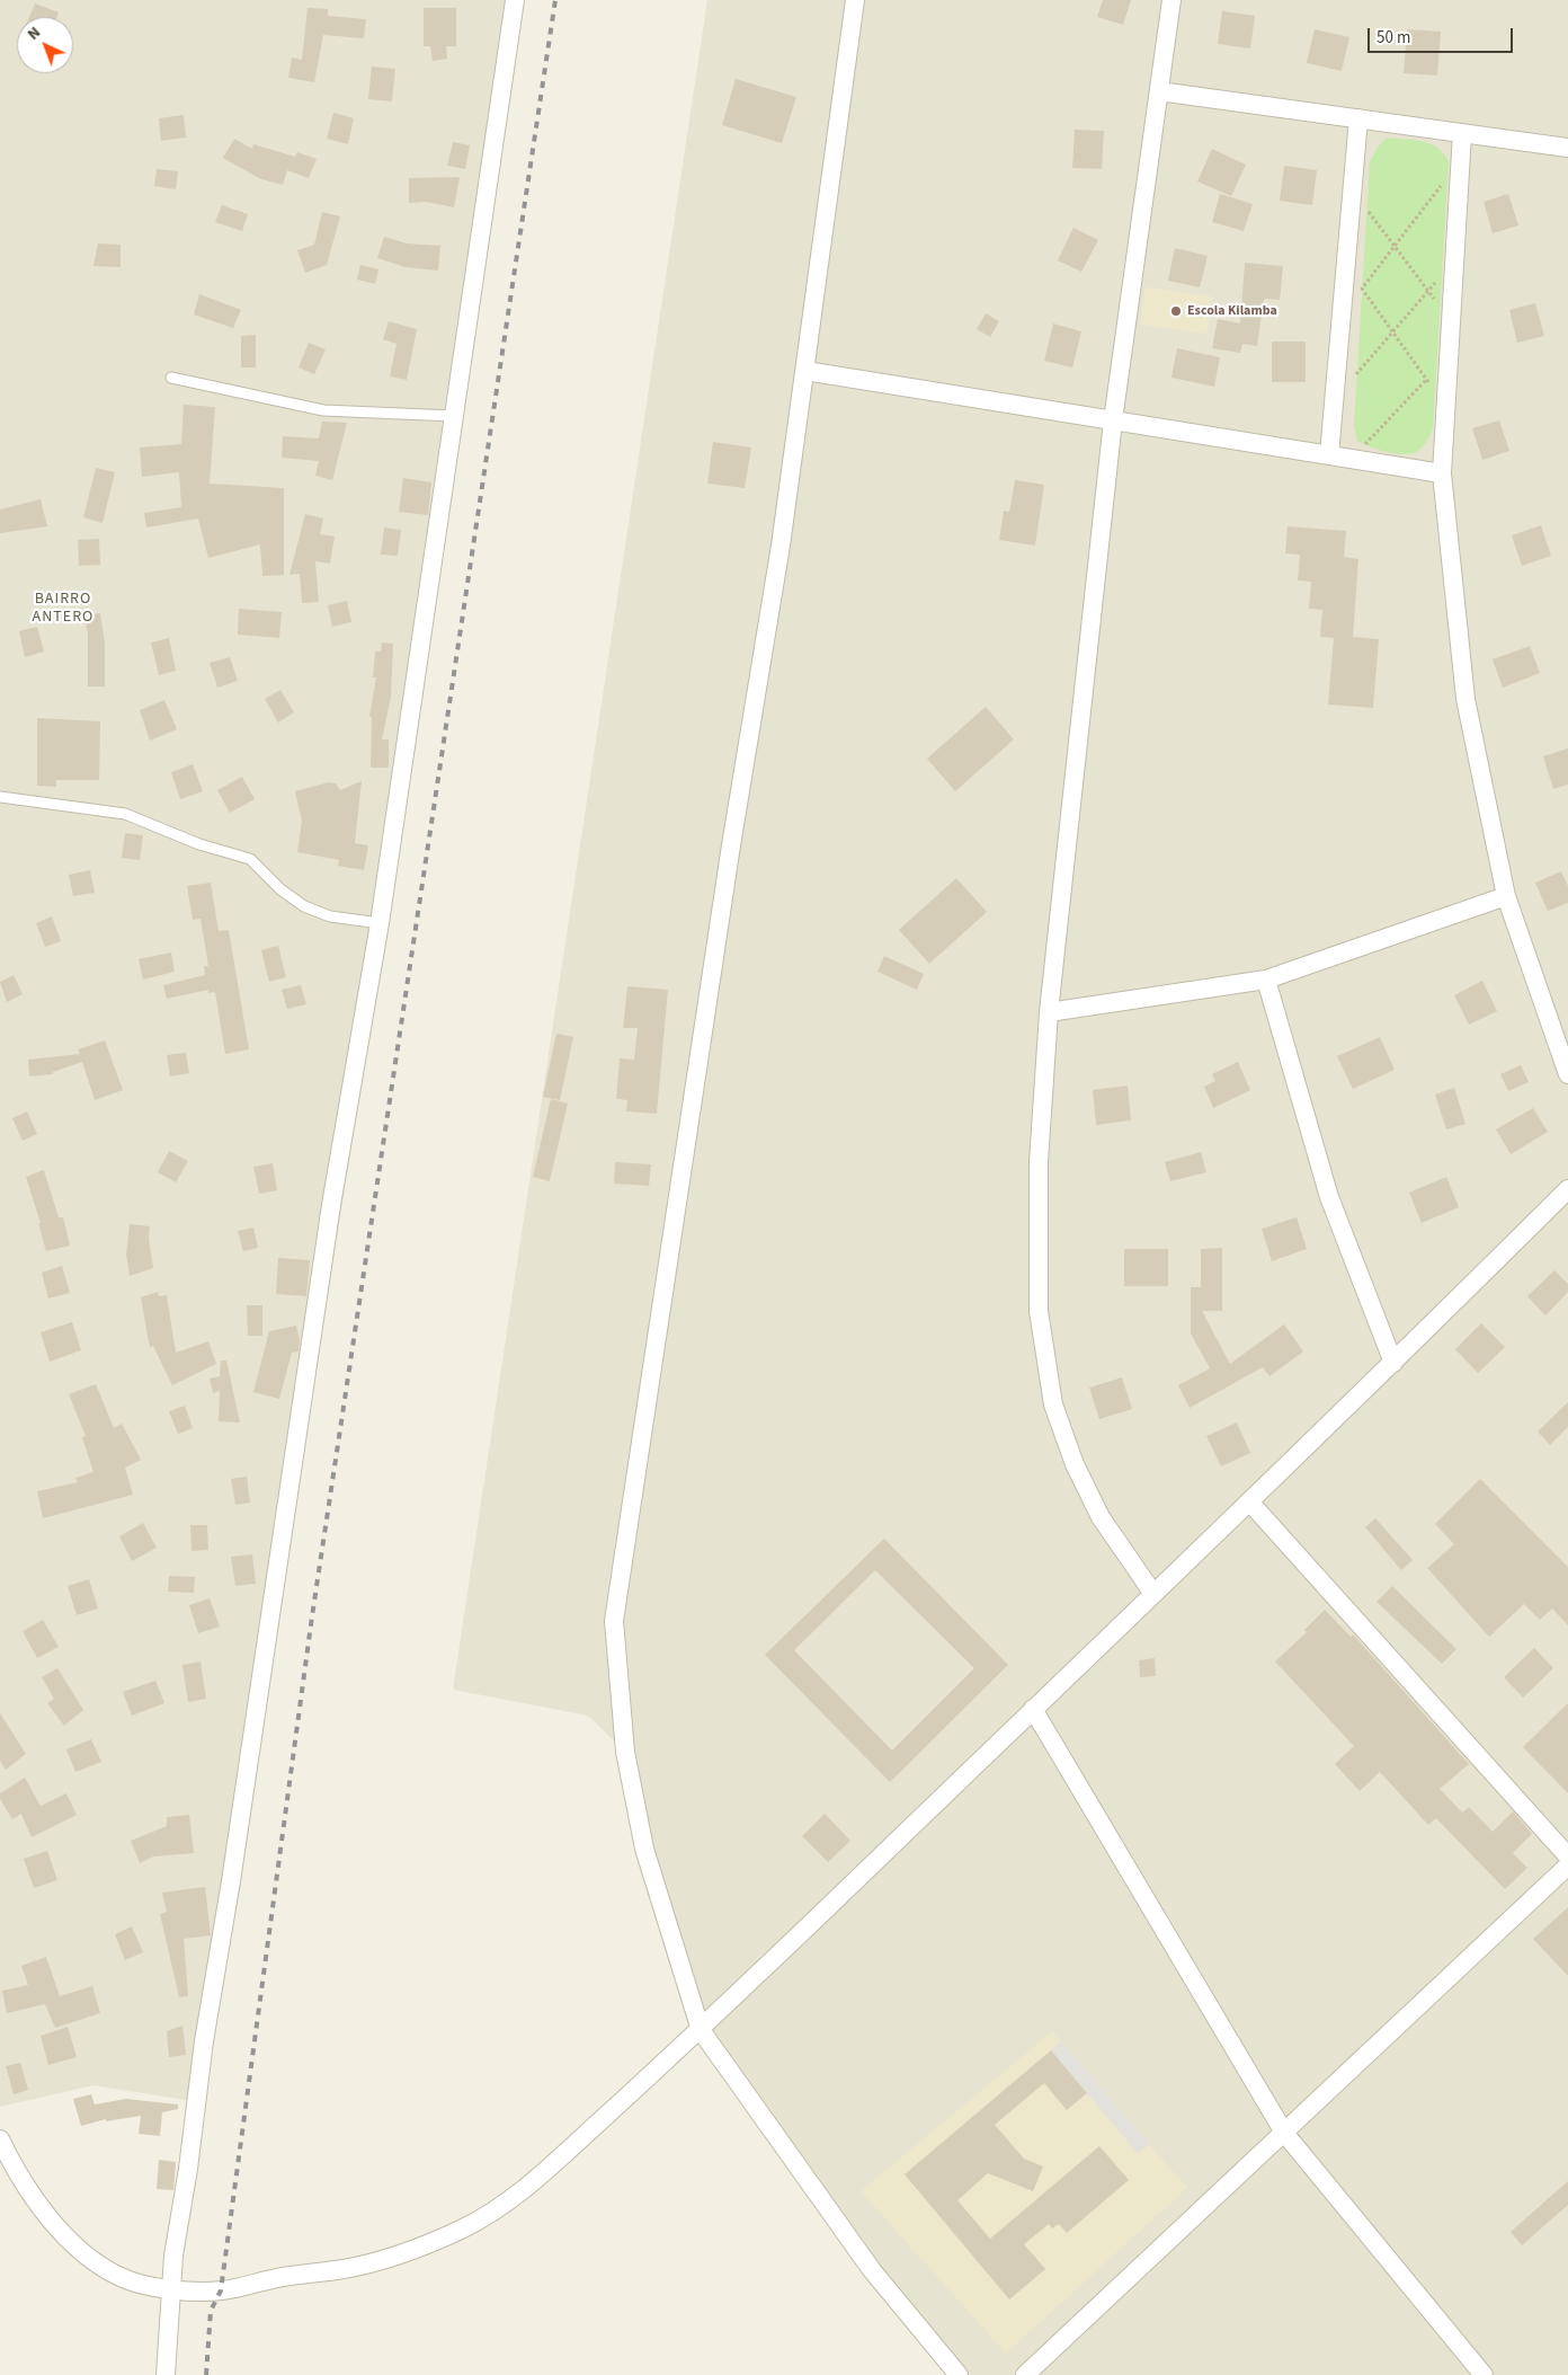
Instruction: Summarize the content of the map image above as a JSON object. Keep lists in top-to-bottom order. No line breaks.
{"districts":["BAIRRO ANTERO"],"places":["Escola Kilamba"],"scale_bar":"50 m","north":"top left"}
